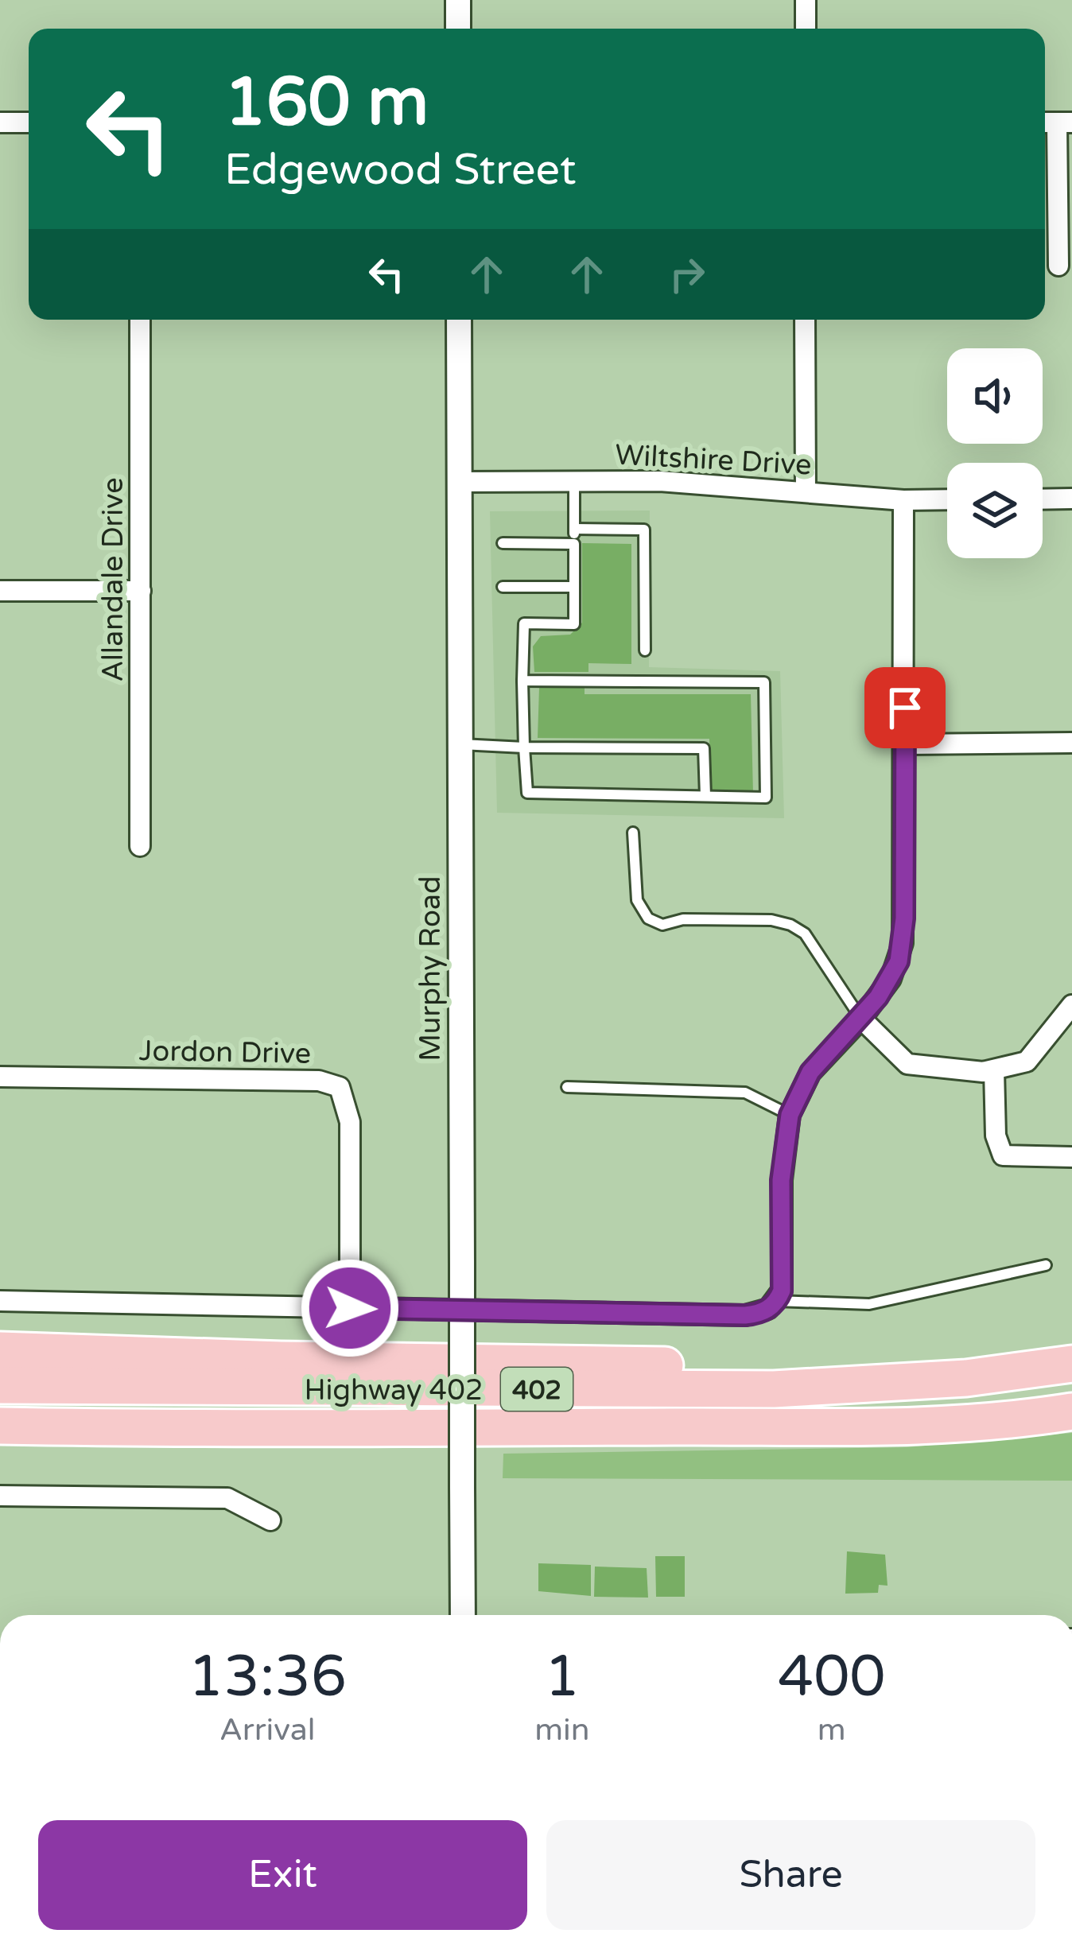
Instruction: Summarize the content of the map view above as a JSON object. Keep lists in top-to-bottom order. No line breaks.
{"streets":{"highway":["Highway 402","402"],"street":["Wiltshire Drive","Allandale Drive","Murphy Road","Jordon Drive"]},"crossings":[["Wiltshire Drive","Murphy Road"]],"page":{"turn":["160 m","Edgewood Street"],"eta":["13:36","Arrival","1","min","400","m"],"buttons":["Exit","Share"]}}
